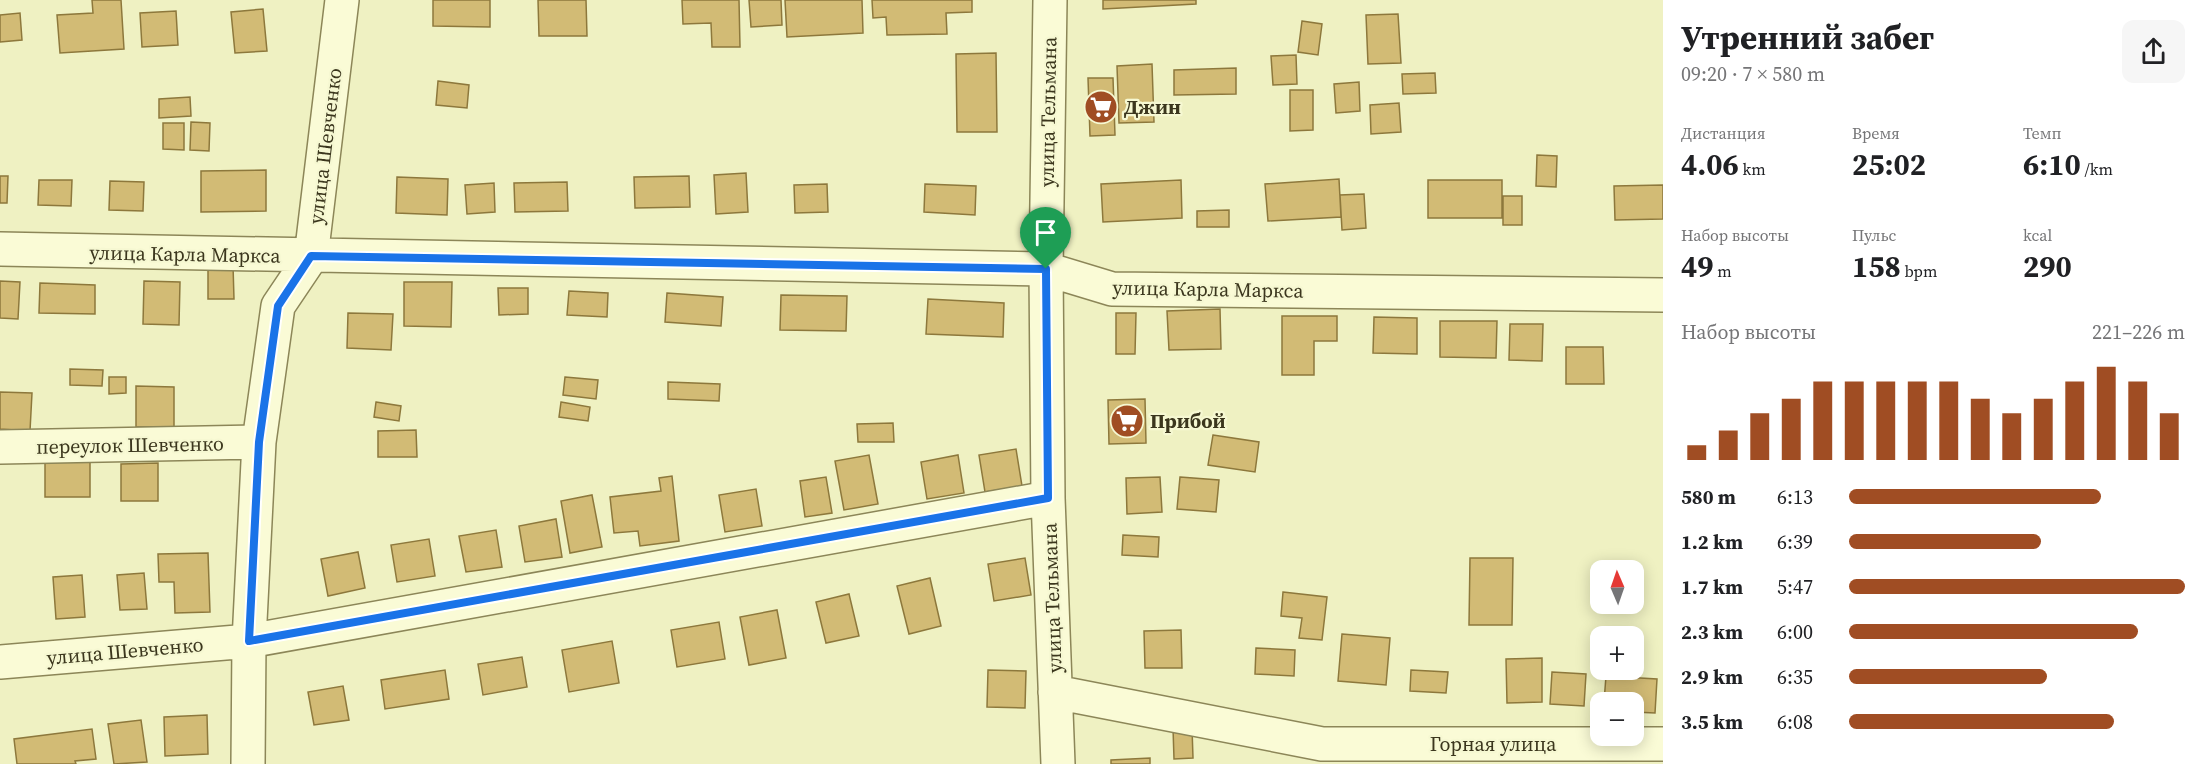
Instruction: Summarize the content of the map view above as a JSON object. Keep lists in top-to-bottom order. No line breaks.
{"streets":{"street":["улица Тельмана","улица Шевченко","улица Карла Маркса","переулок Шевченко","Горная улица"]},"crossings":[["улица Тельмана","улица Шевченко"],["улица Тельмана","улица Карла Маркса"],["улица Тельмана","Горная улица"],["улица Шевченко","улица Карла Маркса"],["улица Шевченко","переулок Шевченко"]],"places":{"supermarket":["Джин","Прибой"]},"north":"top","page":{"heading":["Утренний забег","09:20 · 7 × 580 m"],"stats":[["Дистанция","4.06 km"],["Время","25:02"],["Темп","6:10 /km"],["Набор высоты","49 m"],["Пульс","158 bpm"],["kcal","290"]],"chart":["Набор высоты","221–226 m"],"list":[{"name":"580 m","note":"6:13"},{"name":"1.2 km","note":"6:39"},{"name":"1.7 km","note":"5:47"},{"name":"2.3 km","note":"6:00"},{"name":"2.9 km","note":"6:35"},{"name":"3.5 km","note":"6:08"}],"map_buttons":["+","−"]}}
